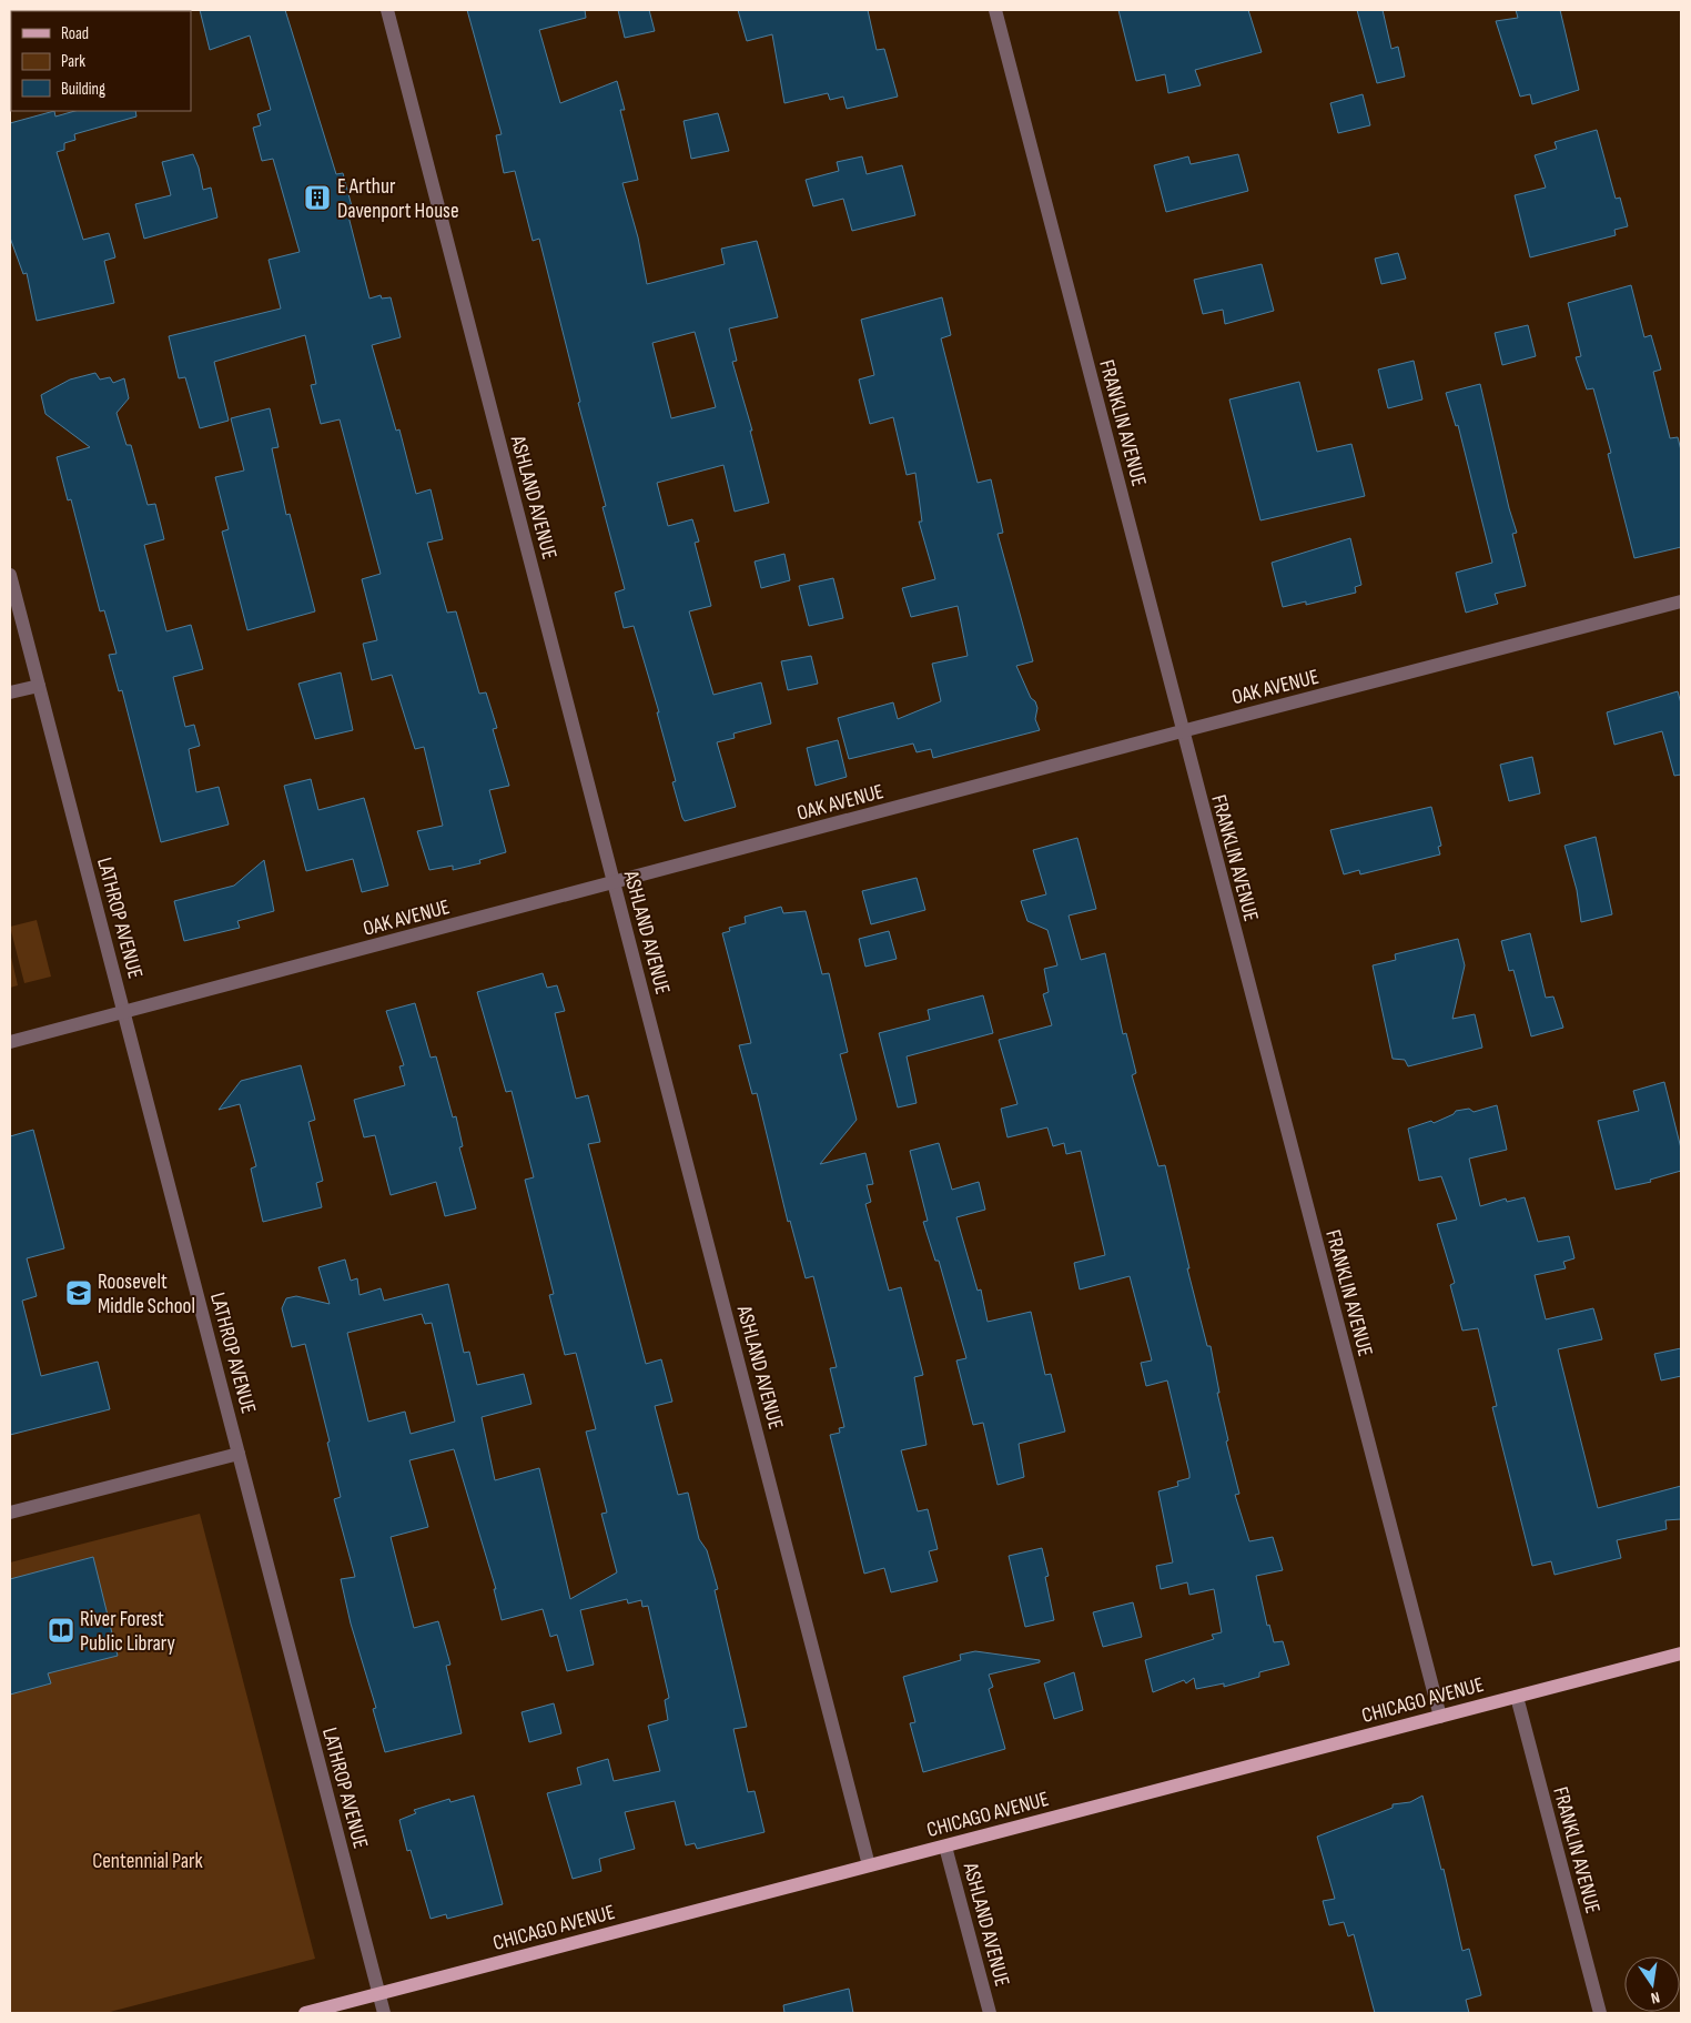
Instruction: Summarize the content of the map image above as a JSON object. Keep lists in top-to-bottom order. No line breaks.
{"streets":{"main road":["CHICAGO AVENUE"],"street":["FRANKLIN AVENUE","ASHLAND AVENUE","OAK AVENUE","LATHROP AVENUE"]},"crossings":[["FRANKLIN AVENUE","OAK AVENUE"],["FRANKLIN AVENUE","CHICAGO AVENUE"],["ASHLAND AVENUE","OAK AVENUE"],["ASHLAND AVENUE","CHICAGO AVENUE"],["OAK AVENUE","LATHROP AVENUE"],["LATHROP AVENUE","CHICAGO AVENUE"]],"parks":["Centennial Park"],"places":{"building":["E Arthur Davenport House"],"school or university":["Roosevelt Middle School"],"library":["River Forest Public Library"]},"legend":["Road","Park","Building"],"north":"bottom"}
